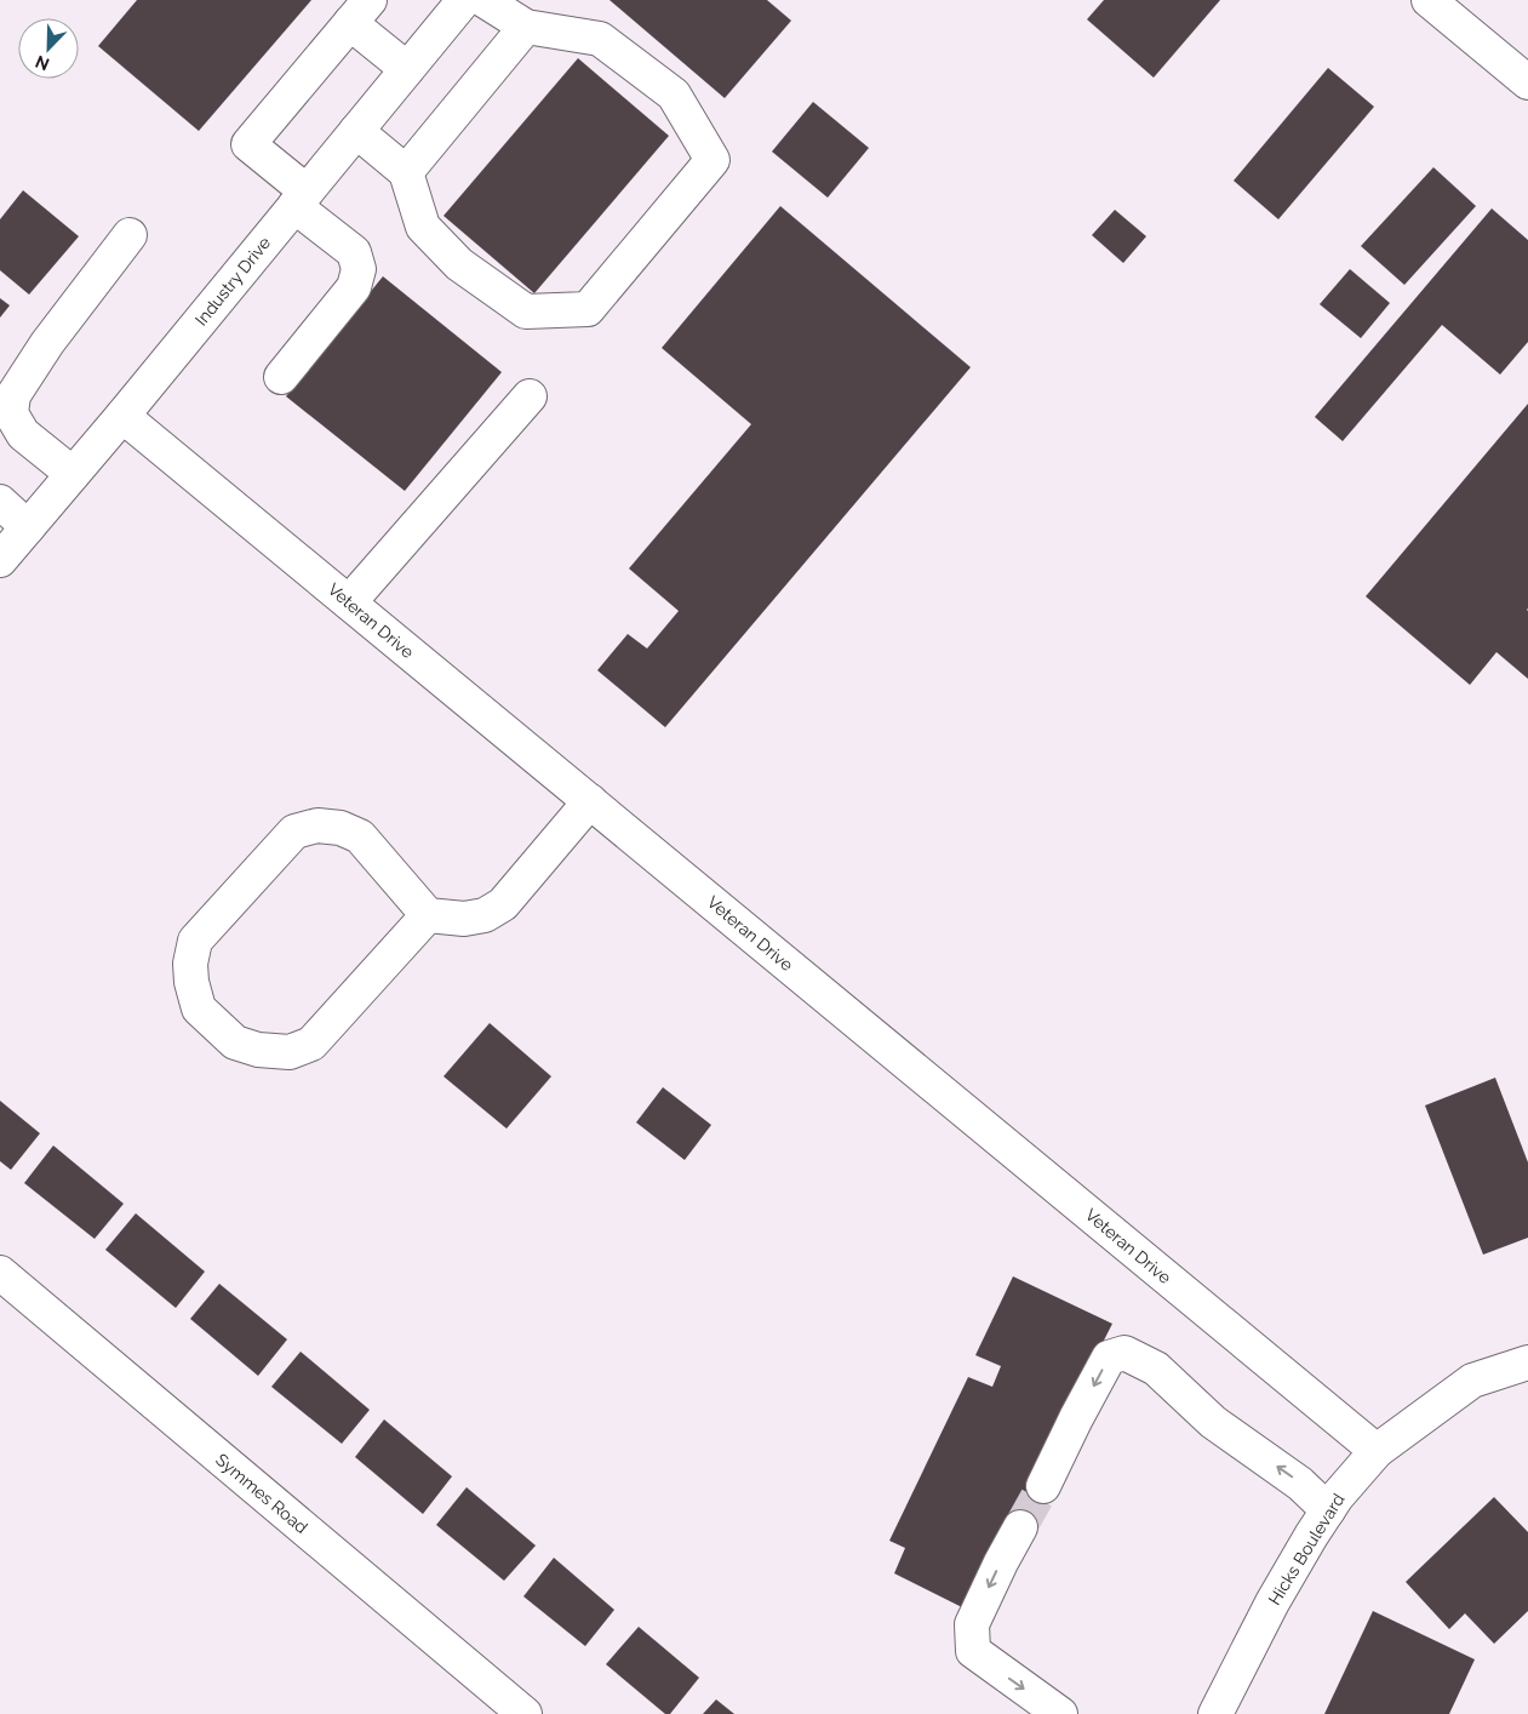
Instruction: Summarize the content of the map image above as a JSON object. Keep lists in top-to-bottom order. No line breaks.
{"streets":{"street":["Industry Drive","Veteran Drive","Symmes Road","Hicks Boulevard"]},"crossings":[["Industry Drive","Veteran Drive"],["Veteran Drive","Hicks Boulevard"]],"north":"bottom left"}
